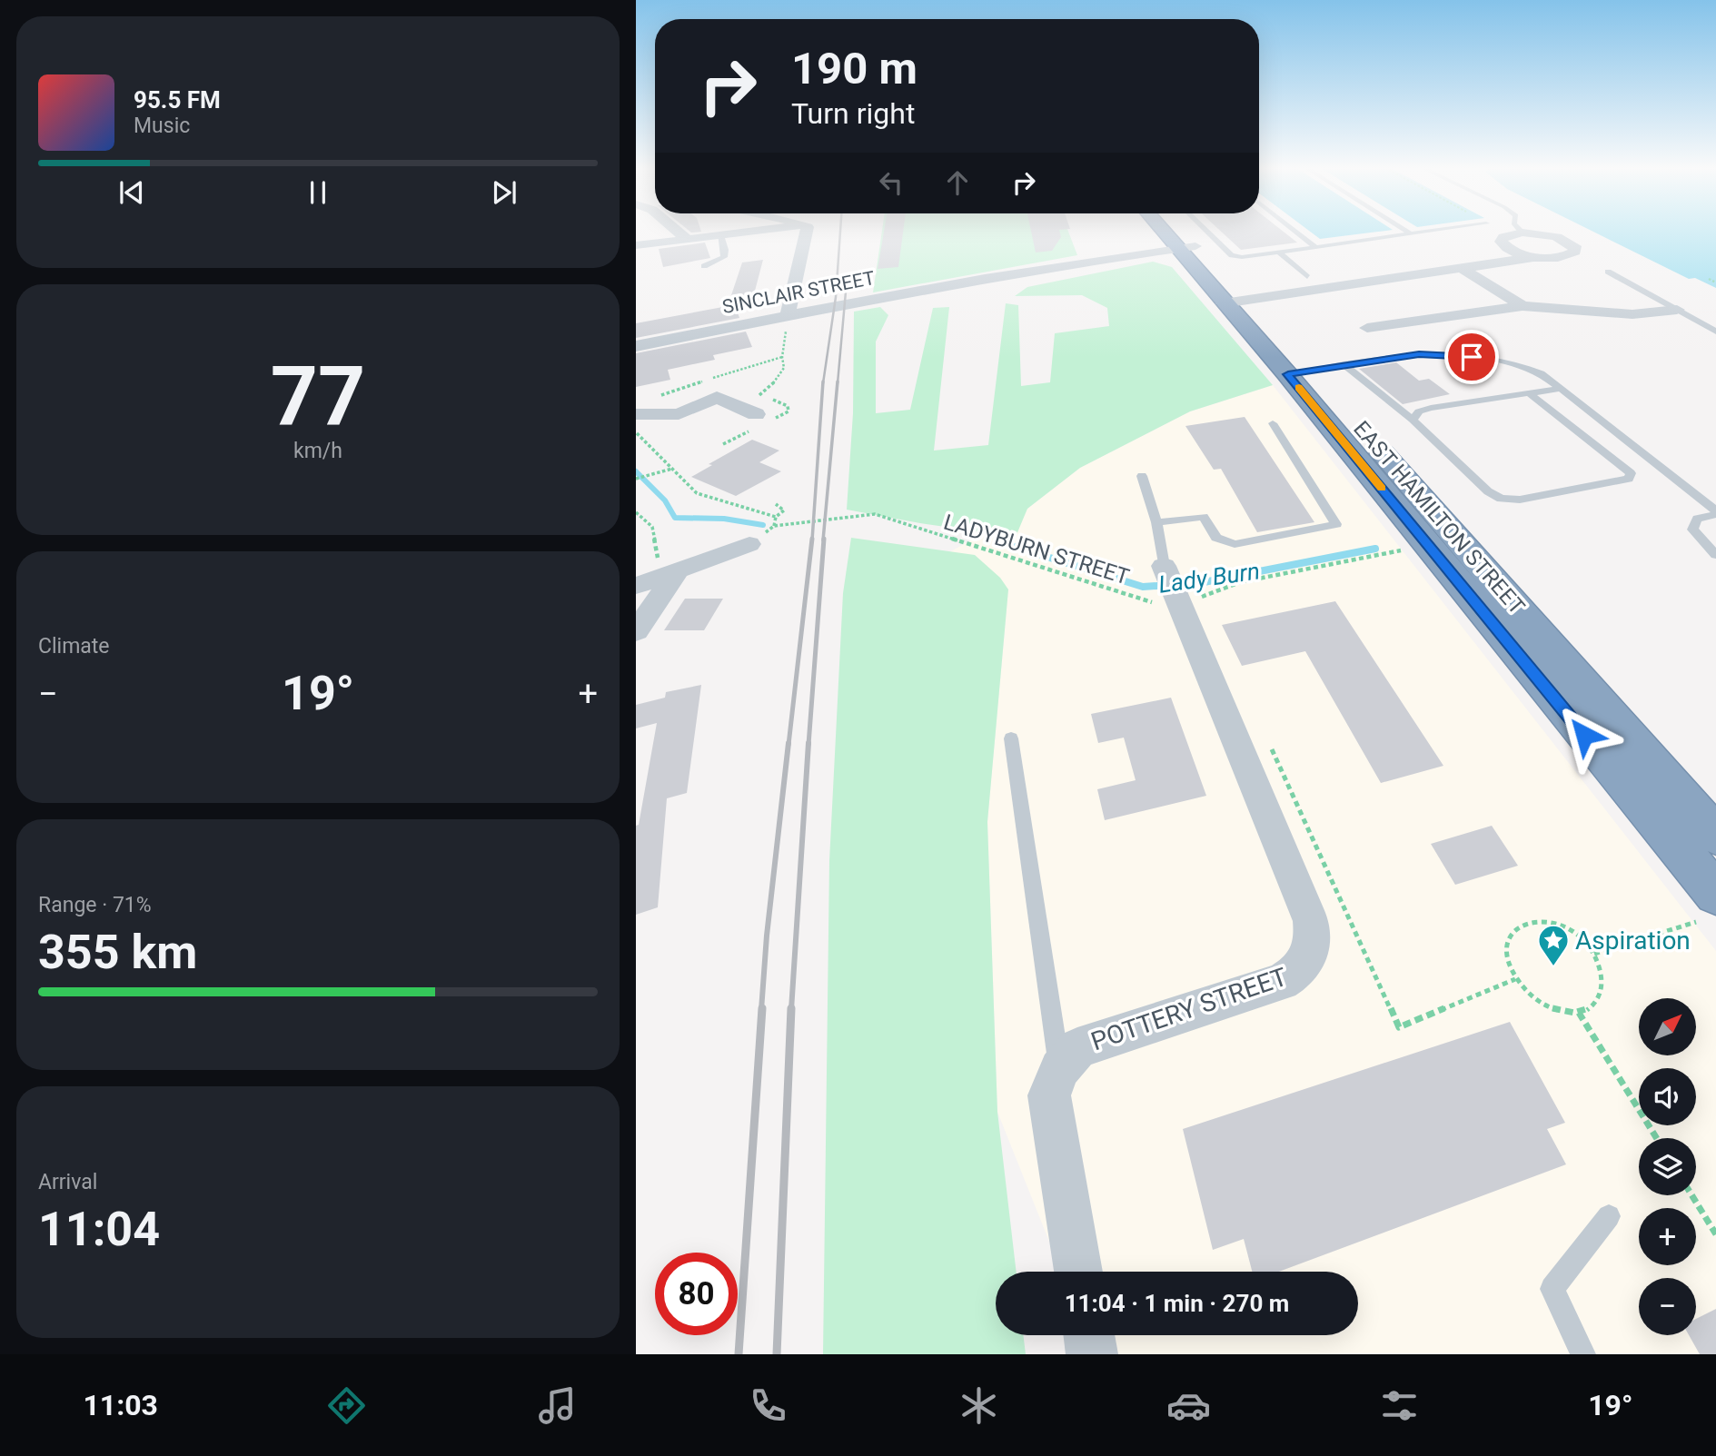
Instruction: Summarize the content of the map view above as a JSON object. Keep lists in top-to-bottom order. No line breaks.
{"streets":{"highway":["EAST HAMILTON STREET"],"street":["SINCLAIR STREET","POTTERY STREET"],"path":["LADYBURN STREET"]},"crossings":[["SINCLAIR STREET","EAST HAMILTON STREET"],["EAST HAMILTON STREET","LADYBURN STREET"],["LADYBURN STREET","POTTERY STREET"]],"water":["Lady Burn"],"places":{"place":["Aspiration"]},"north":"top right","page":{"turn":["190 m","Turn right"],"song":["95.5 FM","Music"],"tile":[["77","km/h"],"Climate",["Range · 71%","355 km"],["Arrival","11:04"]],"heat":["−","19°","+"],"map_buttons":["+","−"],"limit":"80","trip":"11:04 · 1 min · 270 m","tabs":["11:03","19°"]}}
